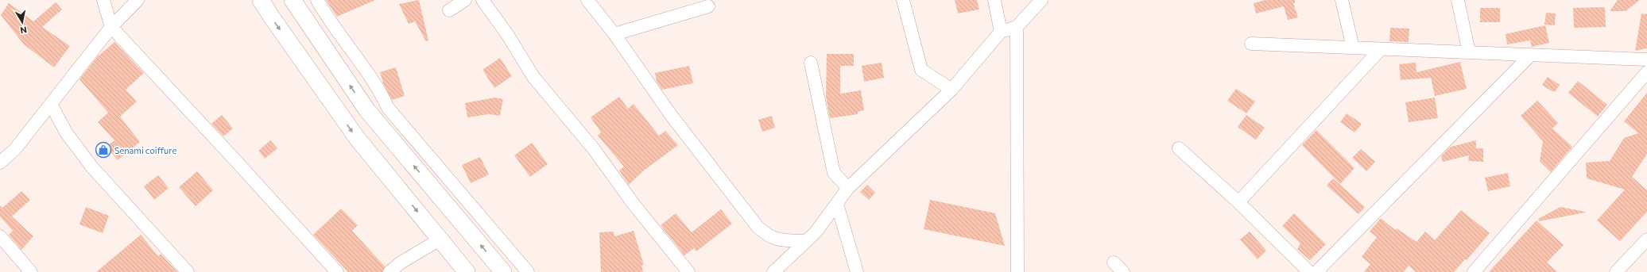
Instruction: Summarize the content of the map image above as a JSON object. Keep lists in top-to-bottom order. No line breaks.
{"places":{"shop":["Senami coiffure"]},"north":"bottom"}
